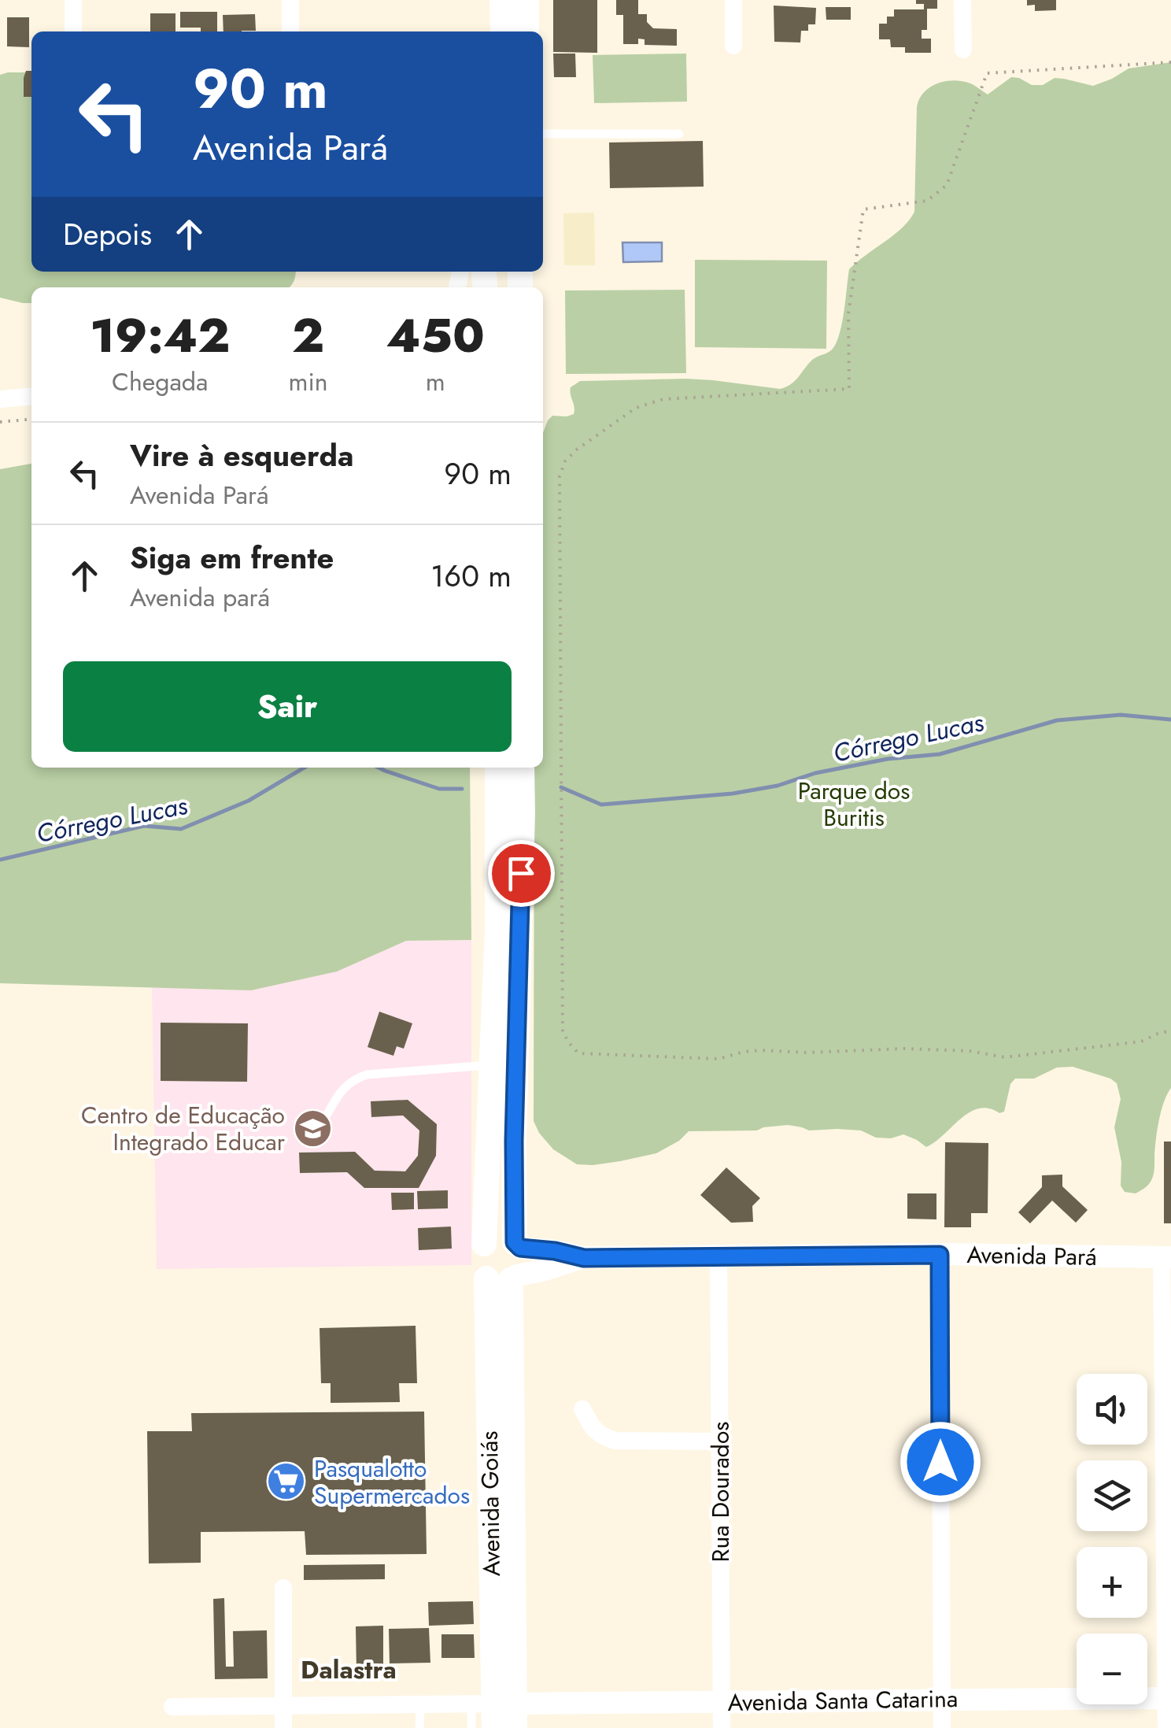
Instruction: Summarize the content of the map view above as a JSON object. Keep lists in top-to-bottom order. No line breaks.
{"streets":{"main road":["Avenida Goiás"],"street":["Avenida Pará","Rua Dourados","Avenida Santa Catarina"]},"crossings":[["Avenida Pará","Rua Dourados"],["Avenida Pará","Avenida Goiás"],["Rua Dourados","Avenida Santa Catarina"],["Avenida Goiás","Avenida Santa Catarina"]],"districts":["Dalastra"],"water":["Córrego Lucas"],"parks":["Parque dos Buritis"],"places":{"school or university":["Centro de Educação Integrado Educar"],"supermarket":["Pasqualotto Supermercados"]},"page":{"turn":["90 m","Avenida Pará"],"then":"Depois","eta":["19:42","Chegada","2","min","450","m"],"list":[{"name":"Vire à esquerda","note":"Avenida Pará","value":"90 m"},{"name":"Siga em frente","note":"Avenida pará","value":"160 m"}],"buttons":"Sair","map_buttons":["+","−"]}}
